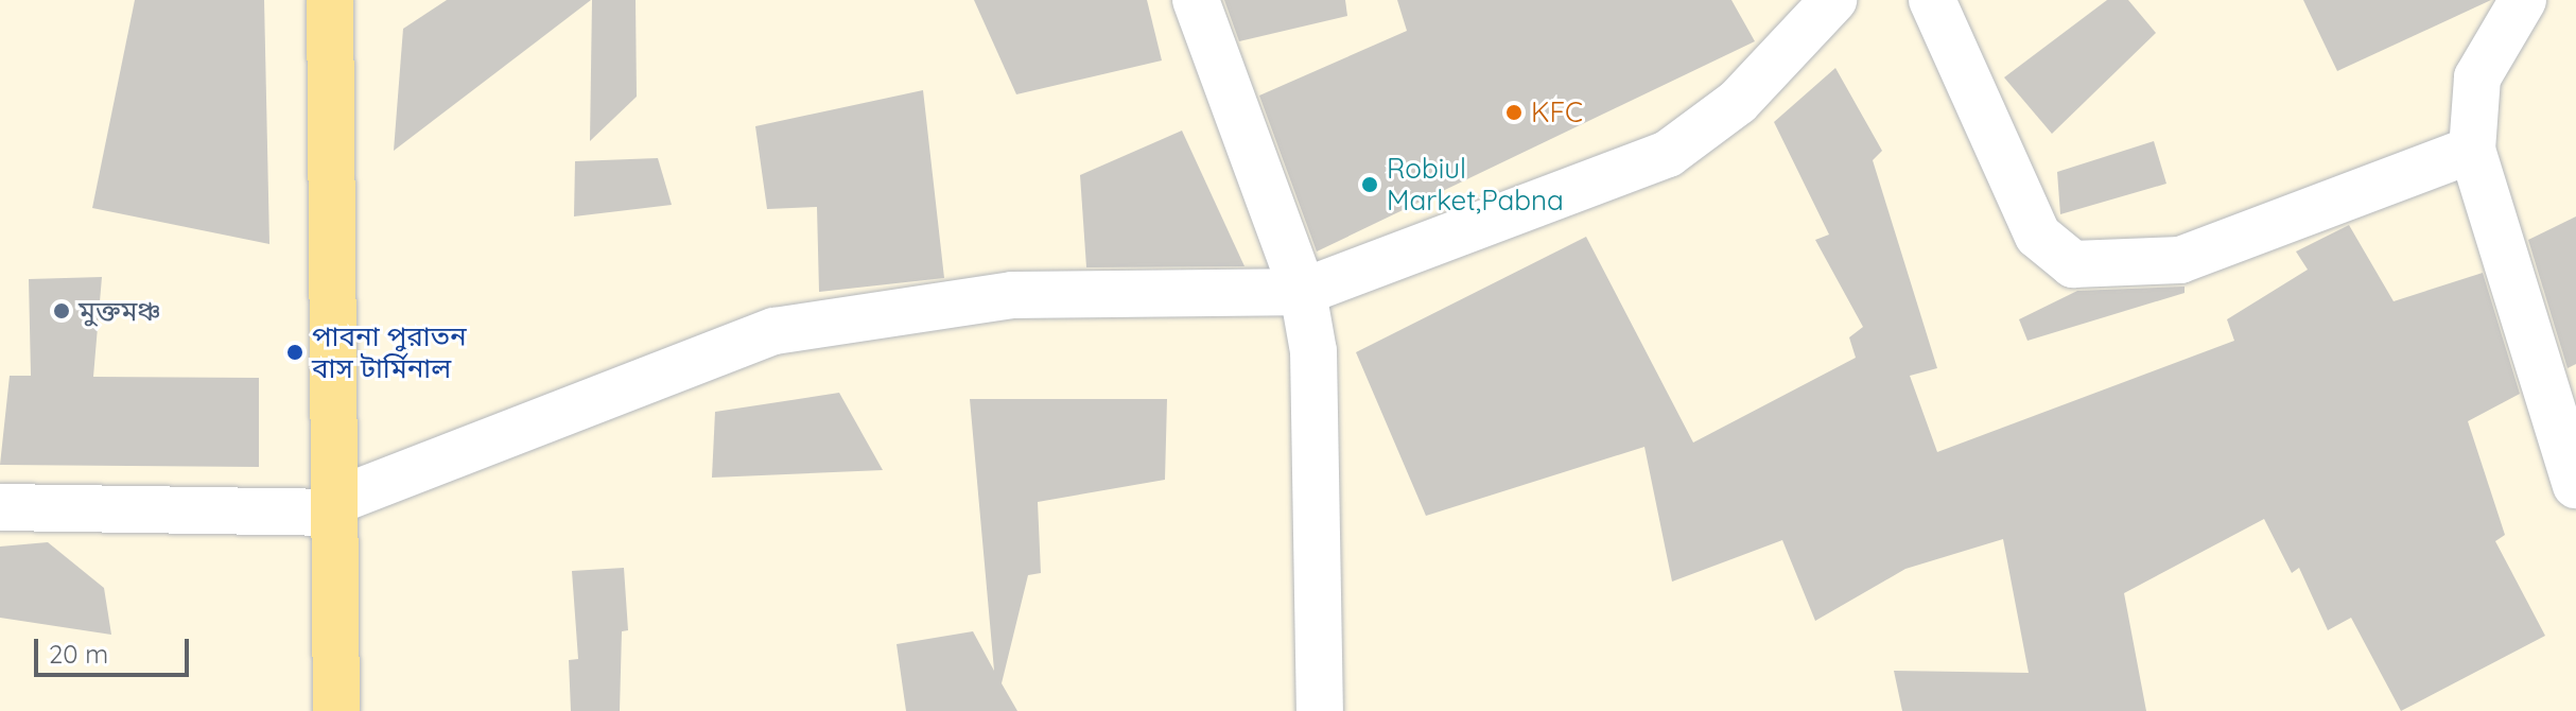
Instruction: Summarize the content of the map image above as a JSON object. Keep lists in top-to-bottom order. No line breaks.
{"places":["KFC","Robiul Market,Pabna","মুক্তমঞ্চ","পাবনা পুরাতন বাস টার্মিনাল"],"scale_bar":"20 m"}
